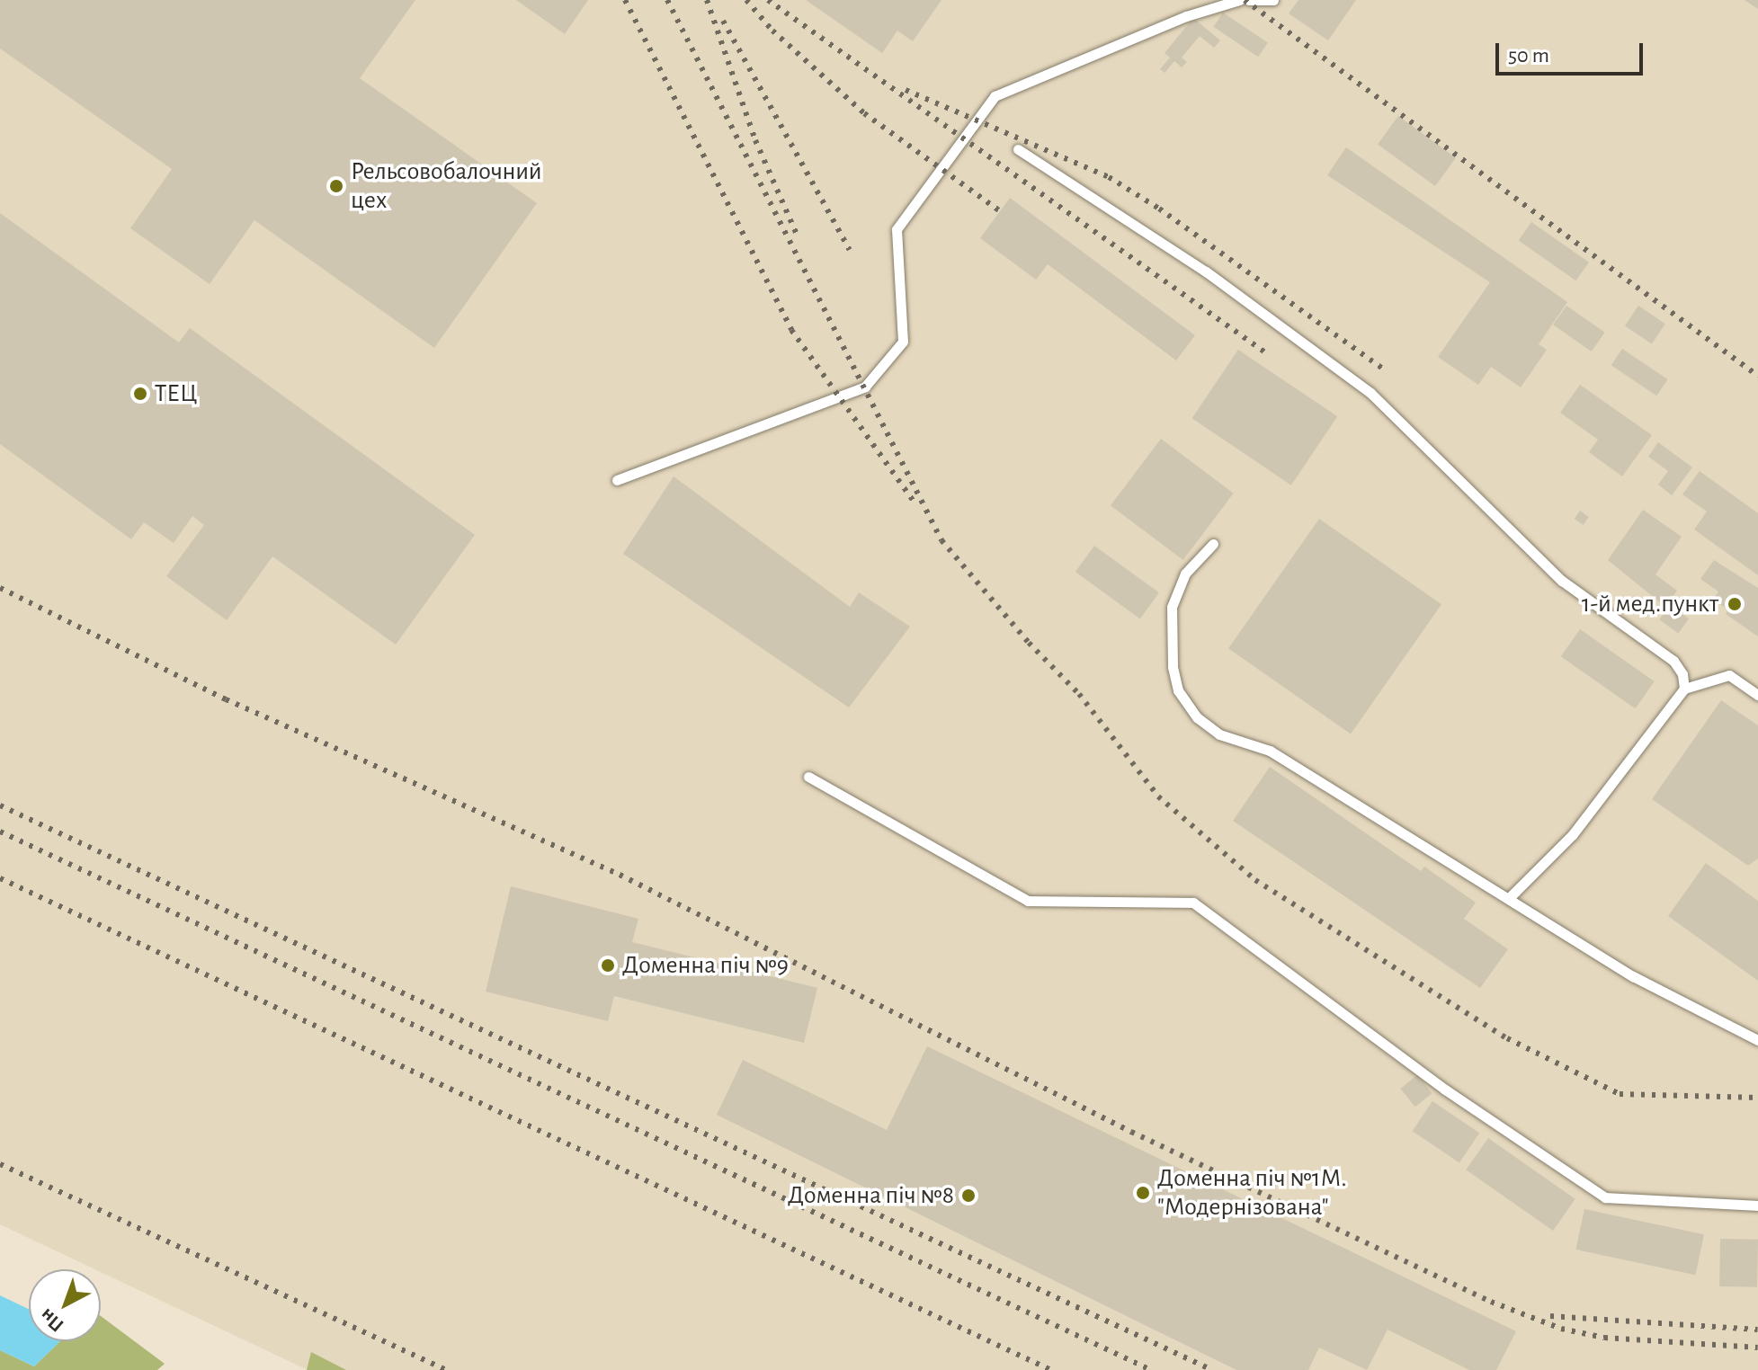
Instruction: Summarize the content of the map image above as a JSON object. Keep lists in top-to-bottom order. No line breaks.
{"places":["Рельсовобалочний цех","ТЕЦ","1-й мед.пункт","Доменна піч №9","Доменна піч №1М. \"Модернізована\"","Доменна піч №8"],"scale_bar":"50 m","north":"bottom left"}
